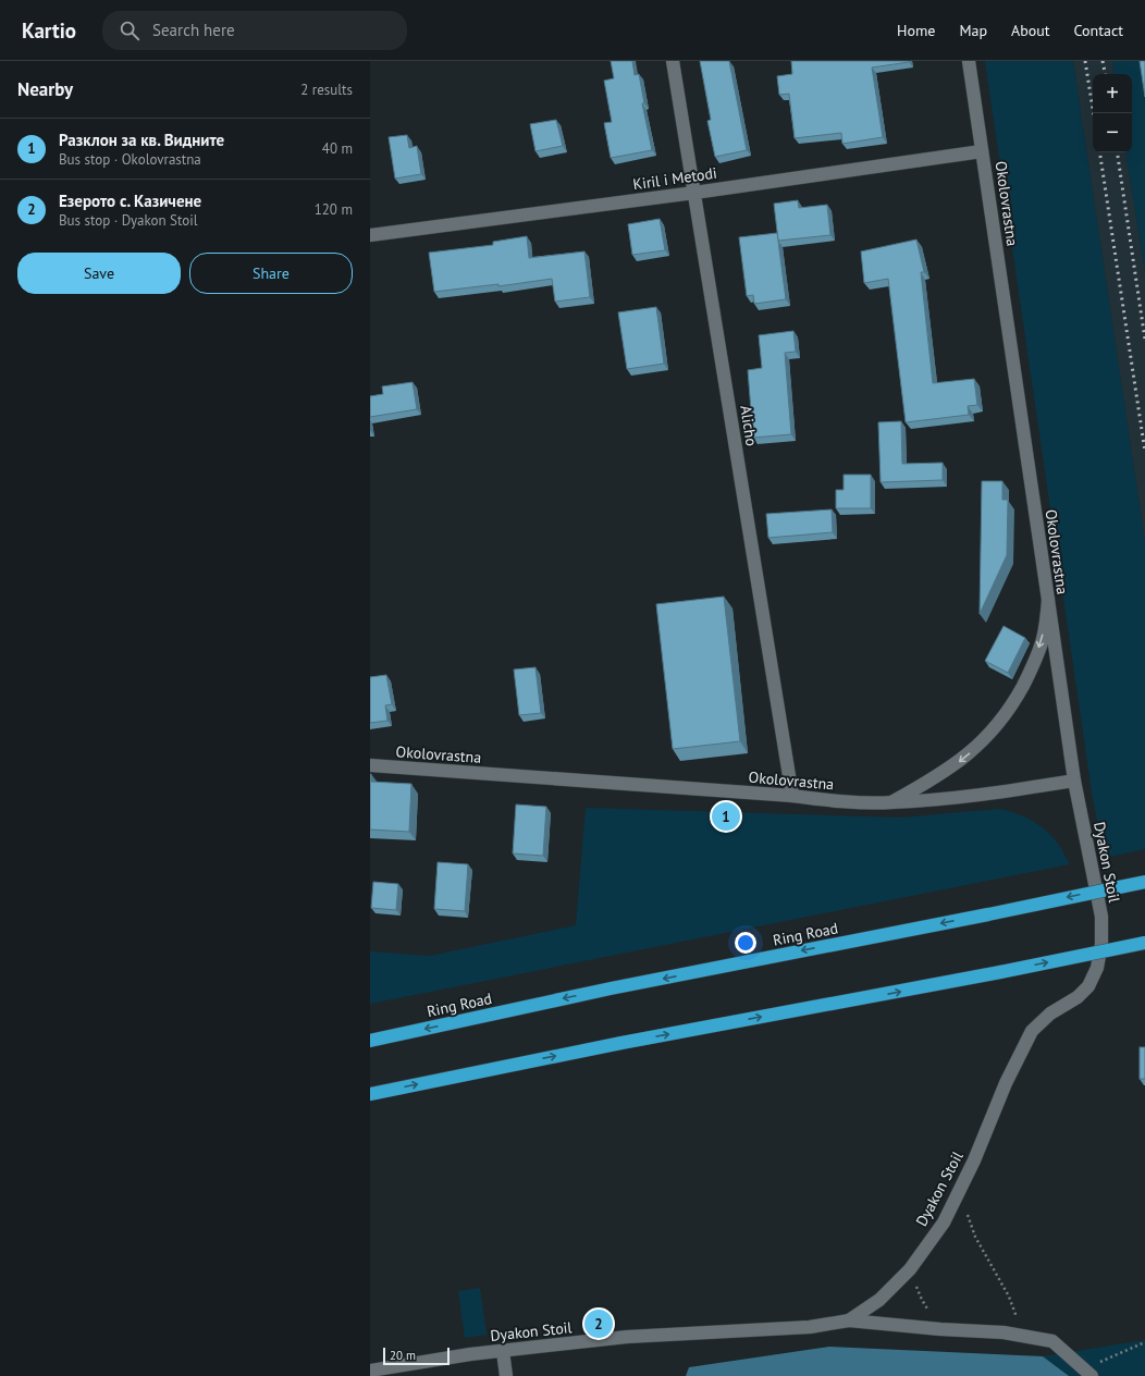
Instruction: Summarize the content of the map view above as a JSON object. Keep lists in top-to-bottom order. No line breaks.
{"streets":{"highway":["Ring Road"],"street":["Kiril i Metodi","Okolovrastna","Alicho","Dyakon Stoil"]},"crossings":[["Kiril i Metodi","Okolovrastna"],["Kiril i Metodi","Alicho"],["Okolovrastna","Alicho"],["Okolovrastna","Dyakon Stoil"]],"scale_bar":"20 m","page":{"header":"Kartio","search":"Search here","nav":["Home","Map","About","Contact"],"heading":["Nearby","2 results"],"map_buttons":["+","−"],"list":[{"mark":"1","name":"Разклон за кв. Видните","note":"Bus stop · Okolovrastna","value":"40 m"},{"mark":"2","name":"Езерото с. Казичене","note":"Bus stop · Dyakon Stoil","value":"120 m"}],"buttons":["Save","Share"],"pins":["1","2"],"scale":"20 m"}}
